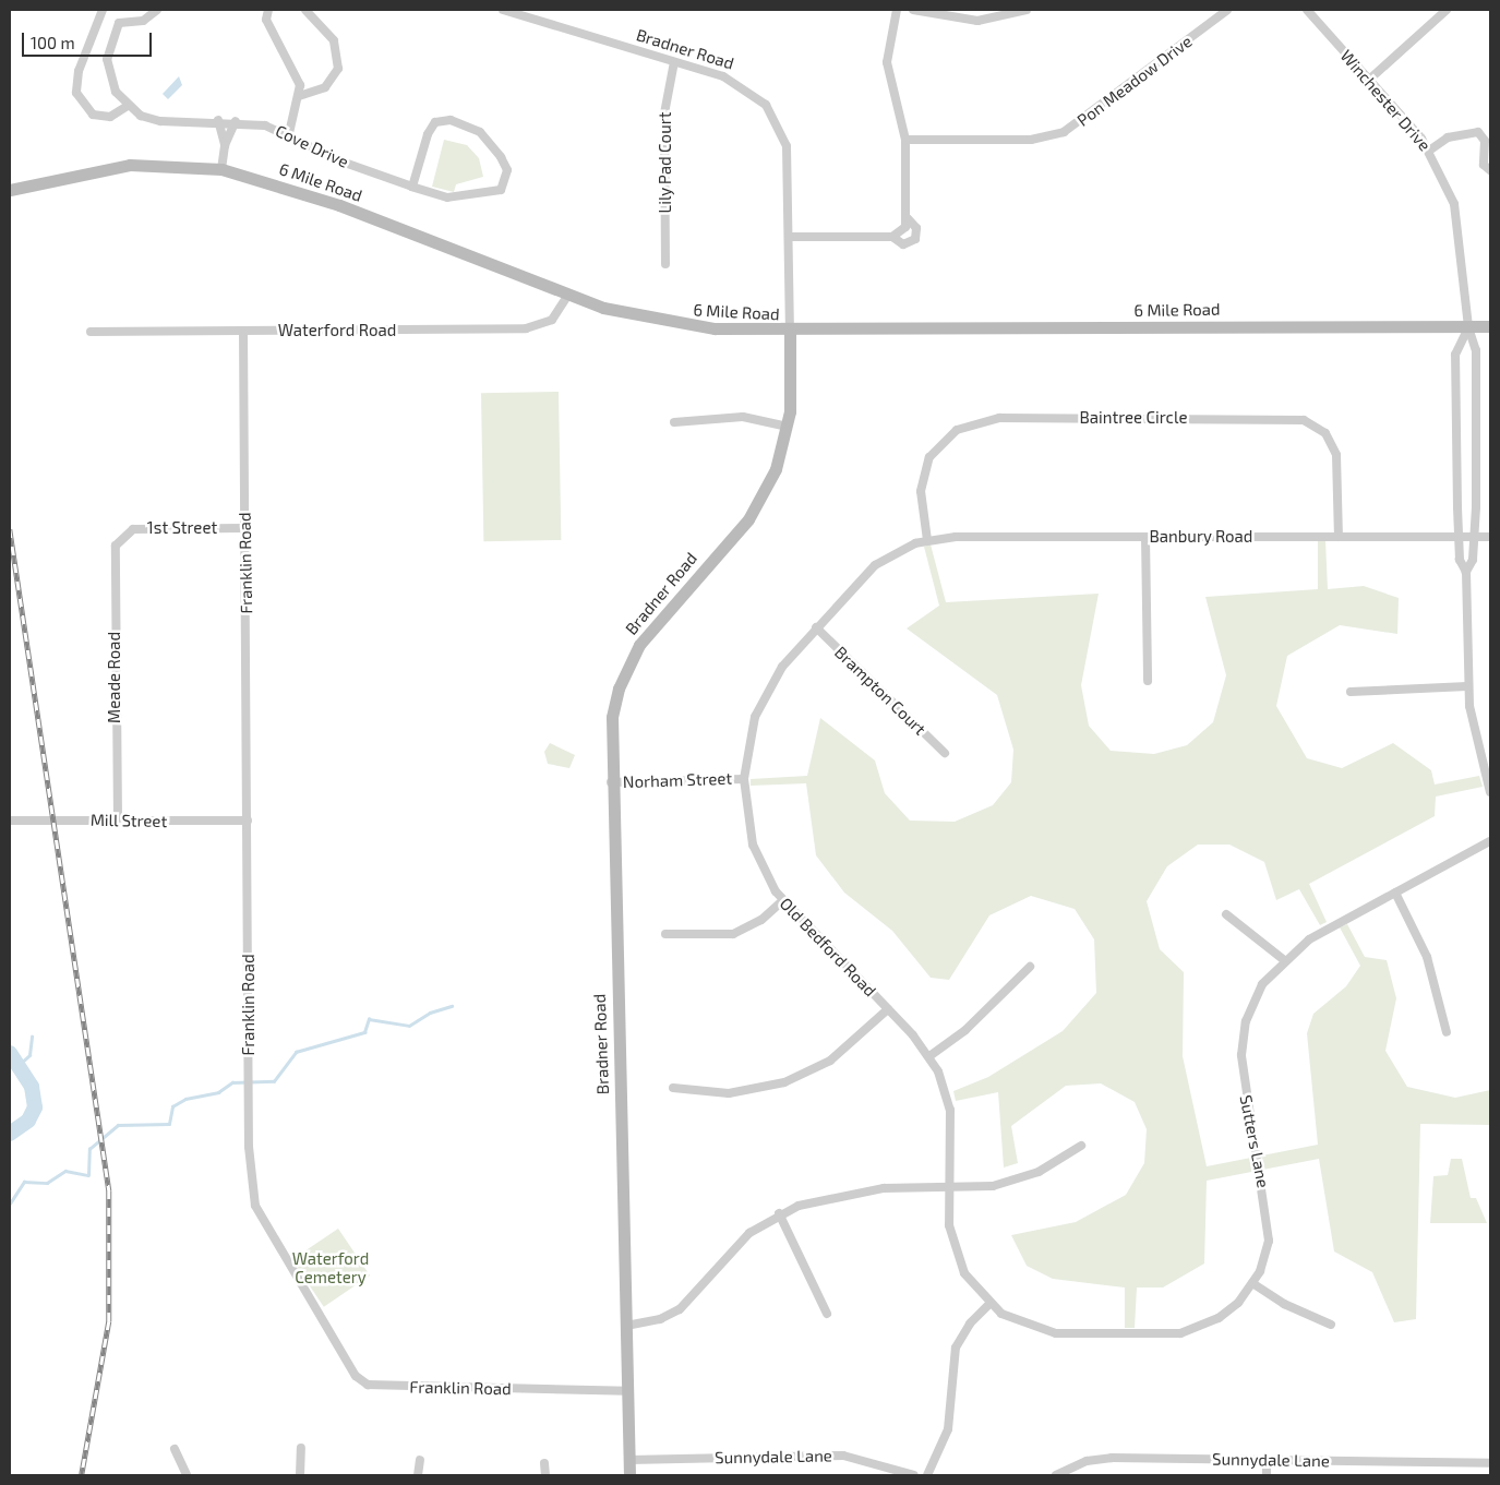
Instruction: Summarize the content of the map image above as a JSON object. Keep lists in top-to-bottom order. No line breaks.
{"streets":{"street":["Bradner Road","Pon Meadow Drive","Winchester Drive","Cove Drive","Lily Pad Court","6 Mile Road","Waterford Road","Baintree Circle","1st Street","Banbury Road","Franklin Road","Meade Road","Brampton Court","Norham Street","Mill Street","Old Bedford Road","Sutters Lane","Sunnydale Lane"]},"crossings":[["Bradner Road","Lily Pad Court"],["Bradner Road","6 Mile Road"],["Bradner Road","Franklin Road"],["Bradner Road","Norham Street"],["Bradner Road","Sunnydale Lane"],["Winchester Drive","6 Mile Road"],["Winchester Drive","Banbury Road"],["6 Mile Road","Waterford Road"],["Waterford Road","Franklin Road"],["Baintree Circle","Banbury Road"],["Baintree Circle","Old Bedford Road"],["1st Street","Franklin Road"],["1st Street","Meade Road"],["Banbury Road","Old Bedford Road"],["Franklin Road","Mill Street"],["Meade Road","Mill Street"],["Brampton Court","Old Bedford Road"],["Norham Street","Old Bedford Road"],["Old Bedford Road","Sutters Lane"]],"parks":["Waterford Cemetery"],"scale_bar":"100 m"}
